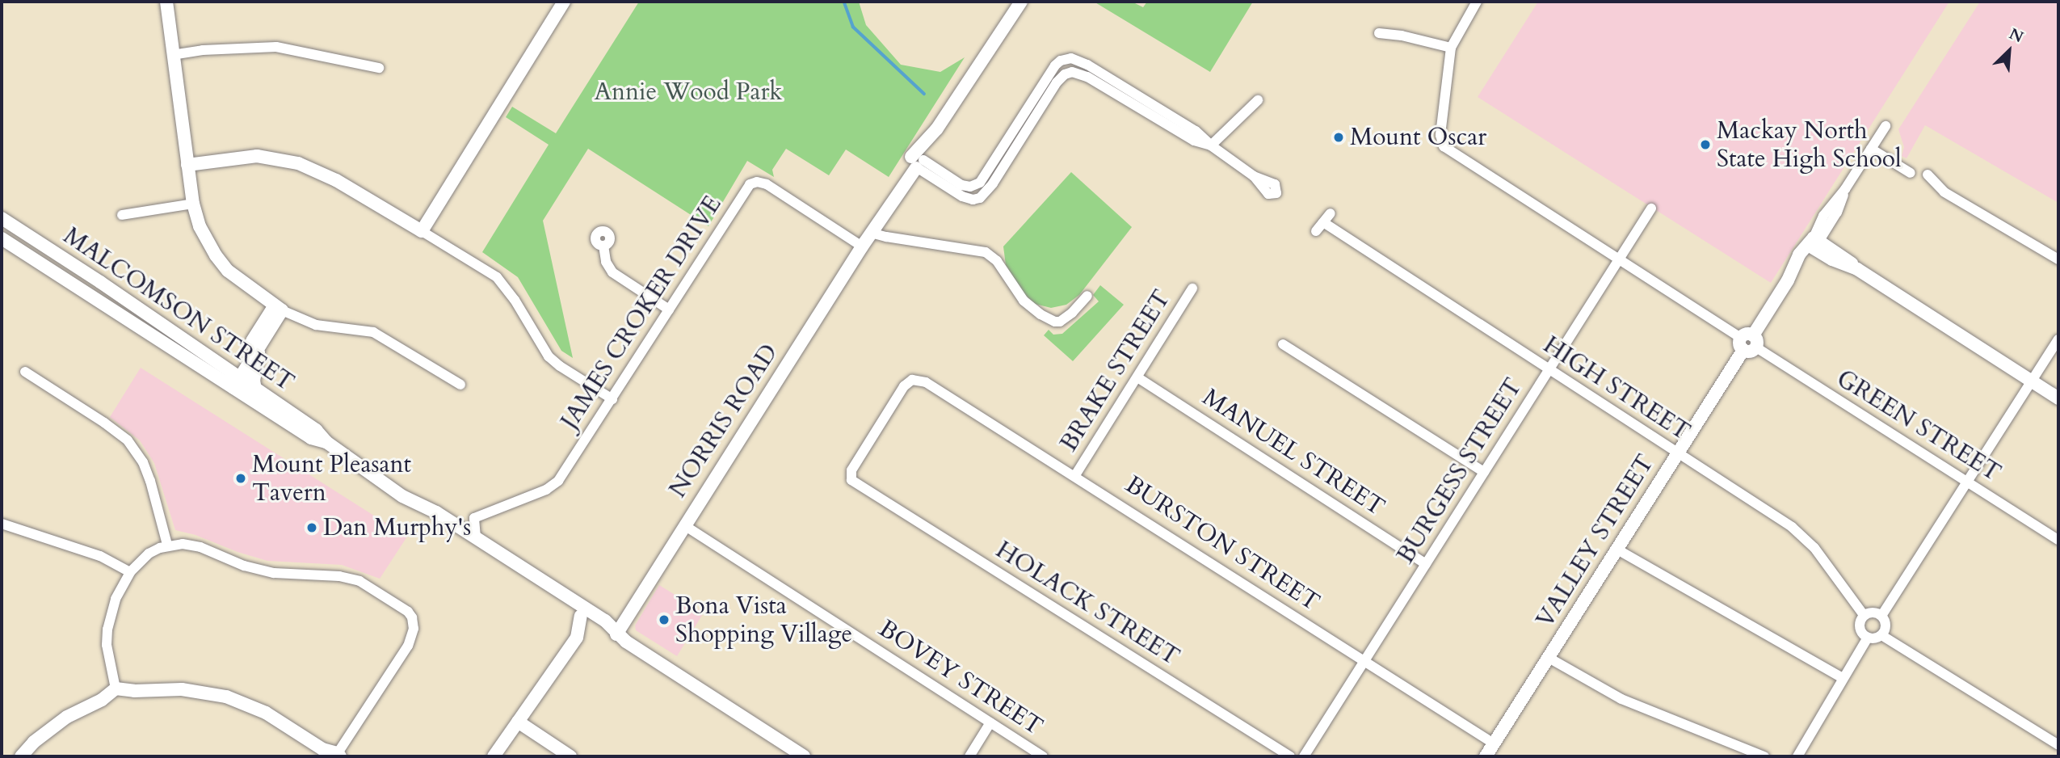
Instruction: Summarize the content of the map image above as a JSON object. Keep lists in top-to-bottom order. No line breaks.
{"streets":{"street":["MALCOMSON STREET","JAMES CROKER DRIVE","BRAKE STREET","HIGH STREET","NORRIS ROAD","GREEN STREET","MANUEL STREET","BURGESS STREET","VALLEY STREET","BURSTON STREET","HOLACK STREET","BOVEY STREET"]},"crossings":[["MALCOMSON STREET","JAMES CROKER DRIVE"],["MALCOMSON STREET","NORRIS ROAD"],["JAMES CROKER DRIVE","NORRIS ROAD"],["BRAKE STREET","MANUEL STREET"],["BRAKE STREET","BURSTON STREET"],["HIGH STREET","BURGESS STREET"],["HIGH STREET","VALLEY STREET"],["NORRIS ROAD","BOVEY STREET"],["GREEN STREET","BURGESS STREET"],["GREEN STREET","VALLEY STREET"],["MANUEL STREET","BURGESS STREET"],["BURGESS STREET","BURSTON STREET"],["VALLEY STREET","BURSTON STREET"],["BURSTON STREET","HOLACK STREET"]],"parks":["Annie Wood Park"],"places":["Mount Oscar","Mackay North State High School","Mount Pleasant Tavern","Dan Murphy's","Bona Vista Shopping Village"],"north":"top right"}
